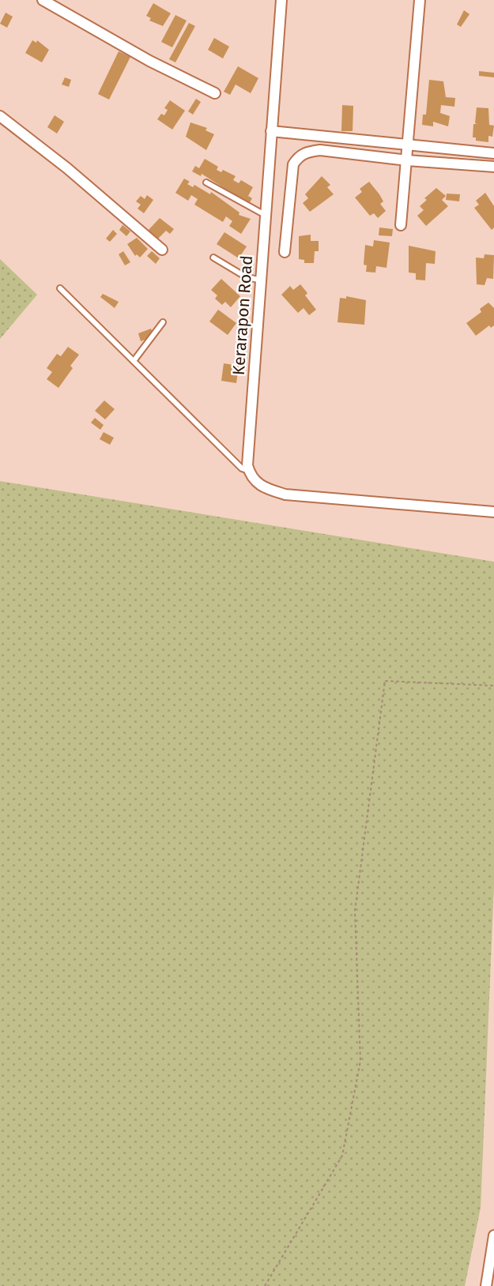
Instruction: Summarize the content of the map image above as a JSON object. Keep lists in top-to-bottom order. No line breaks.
{"streets":{"street":["Kerarapon Road"]}}
